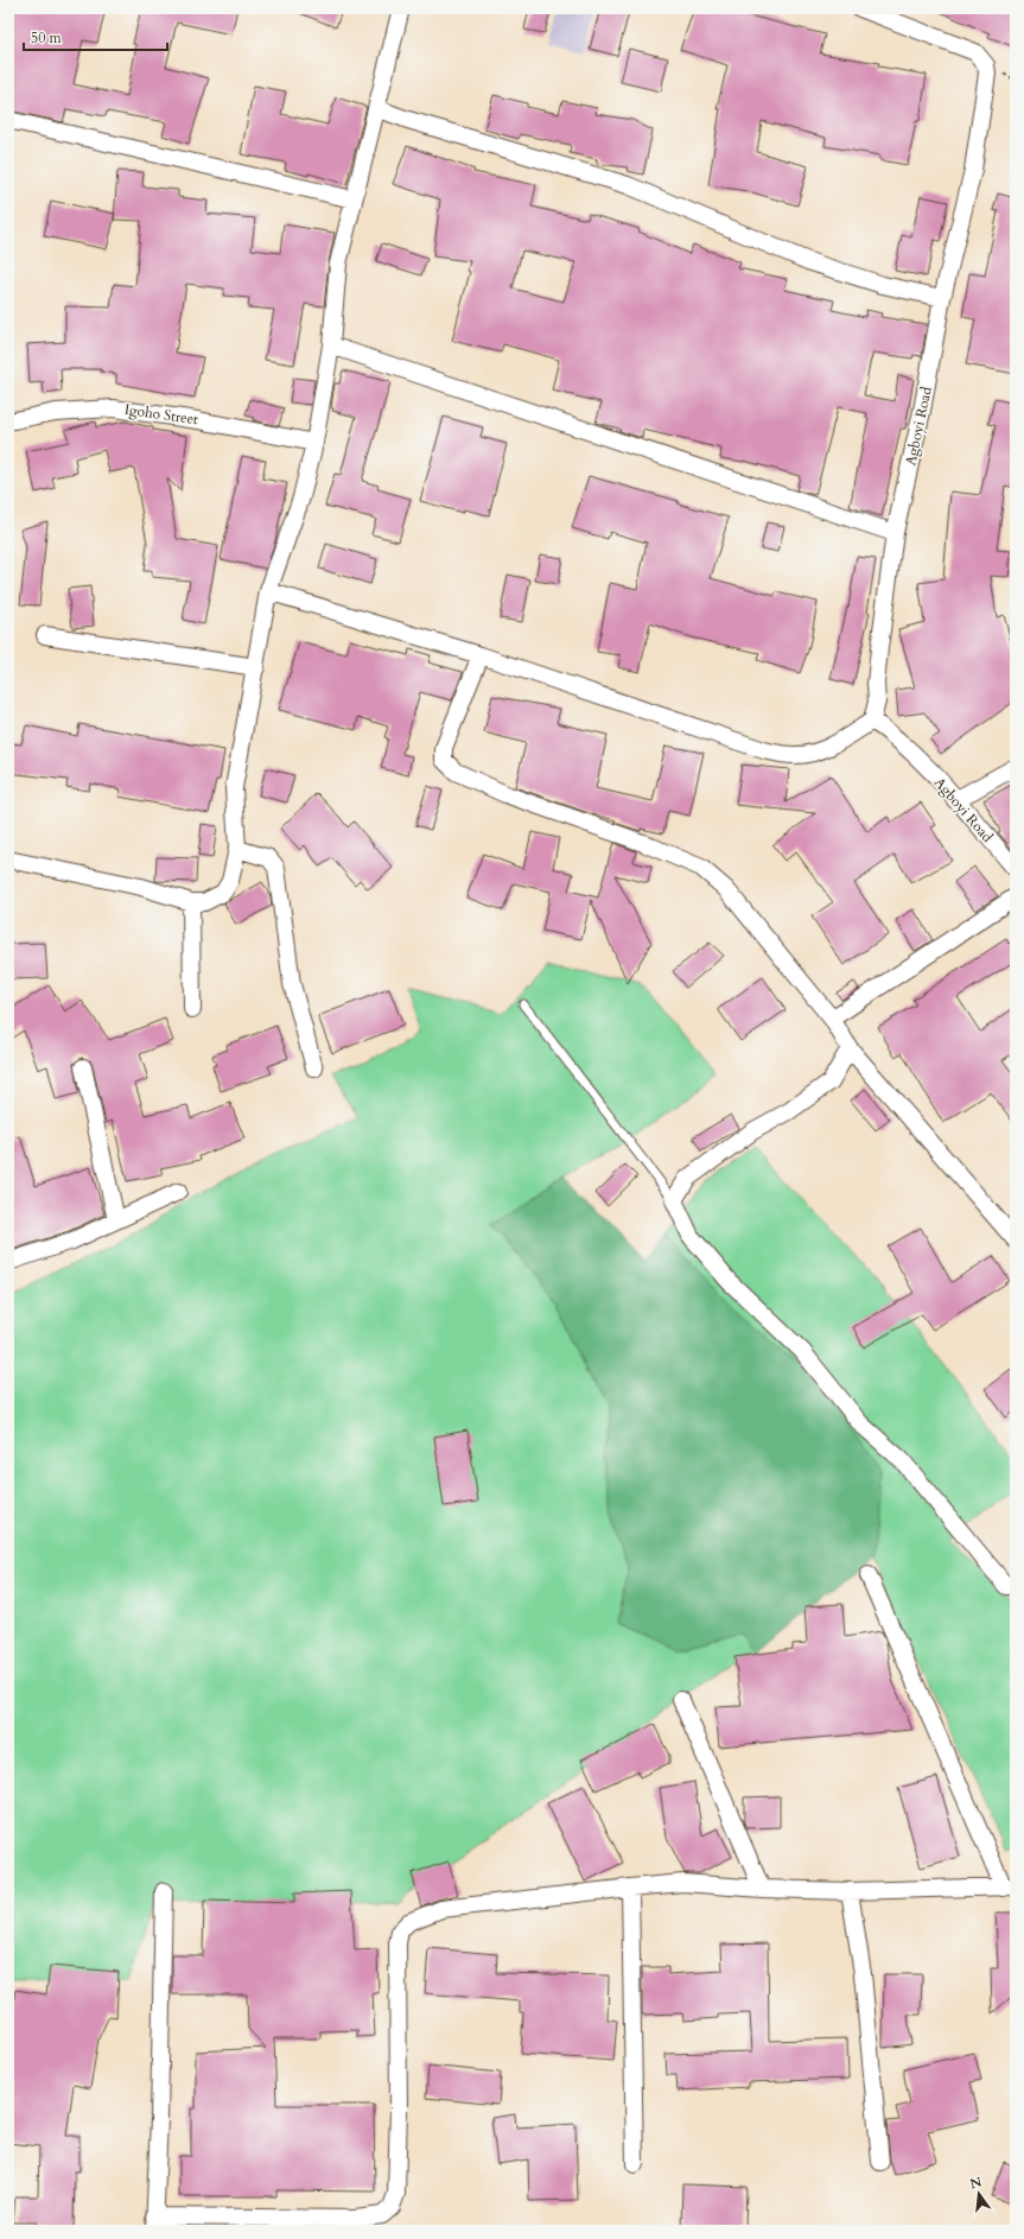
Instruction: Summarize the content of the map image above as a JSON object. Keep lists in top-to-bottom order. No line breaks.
{"streets":{"street":["Igoho Street","Agboyi Road"]},"scale_bar":"50 m","north":"top"}
